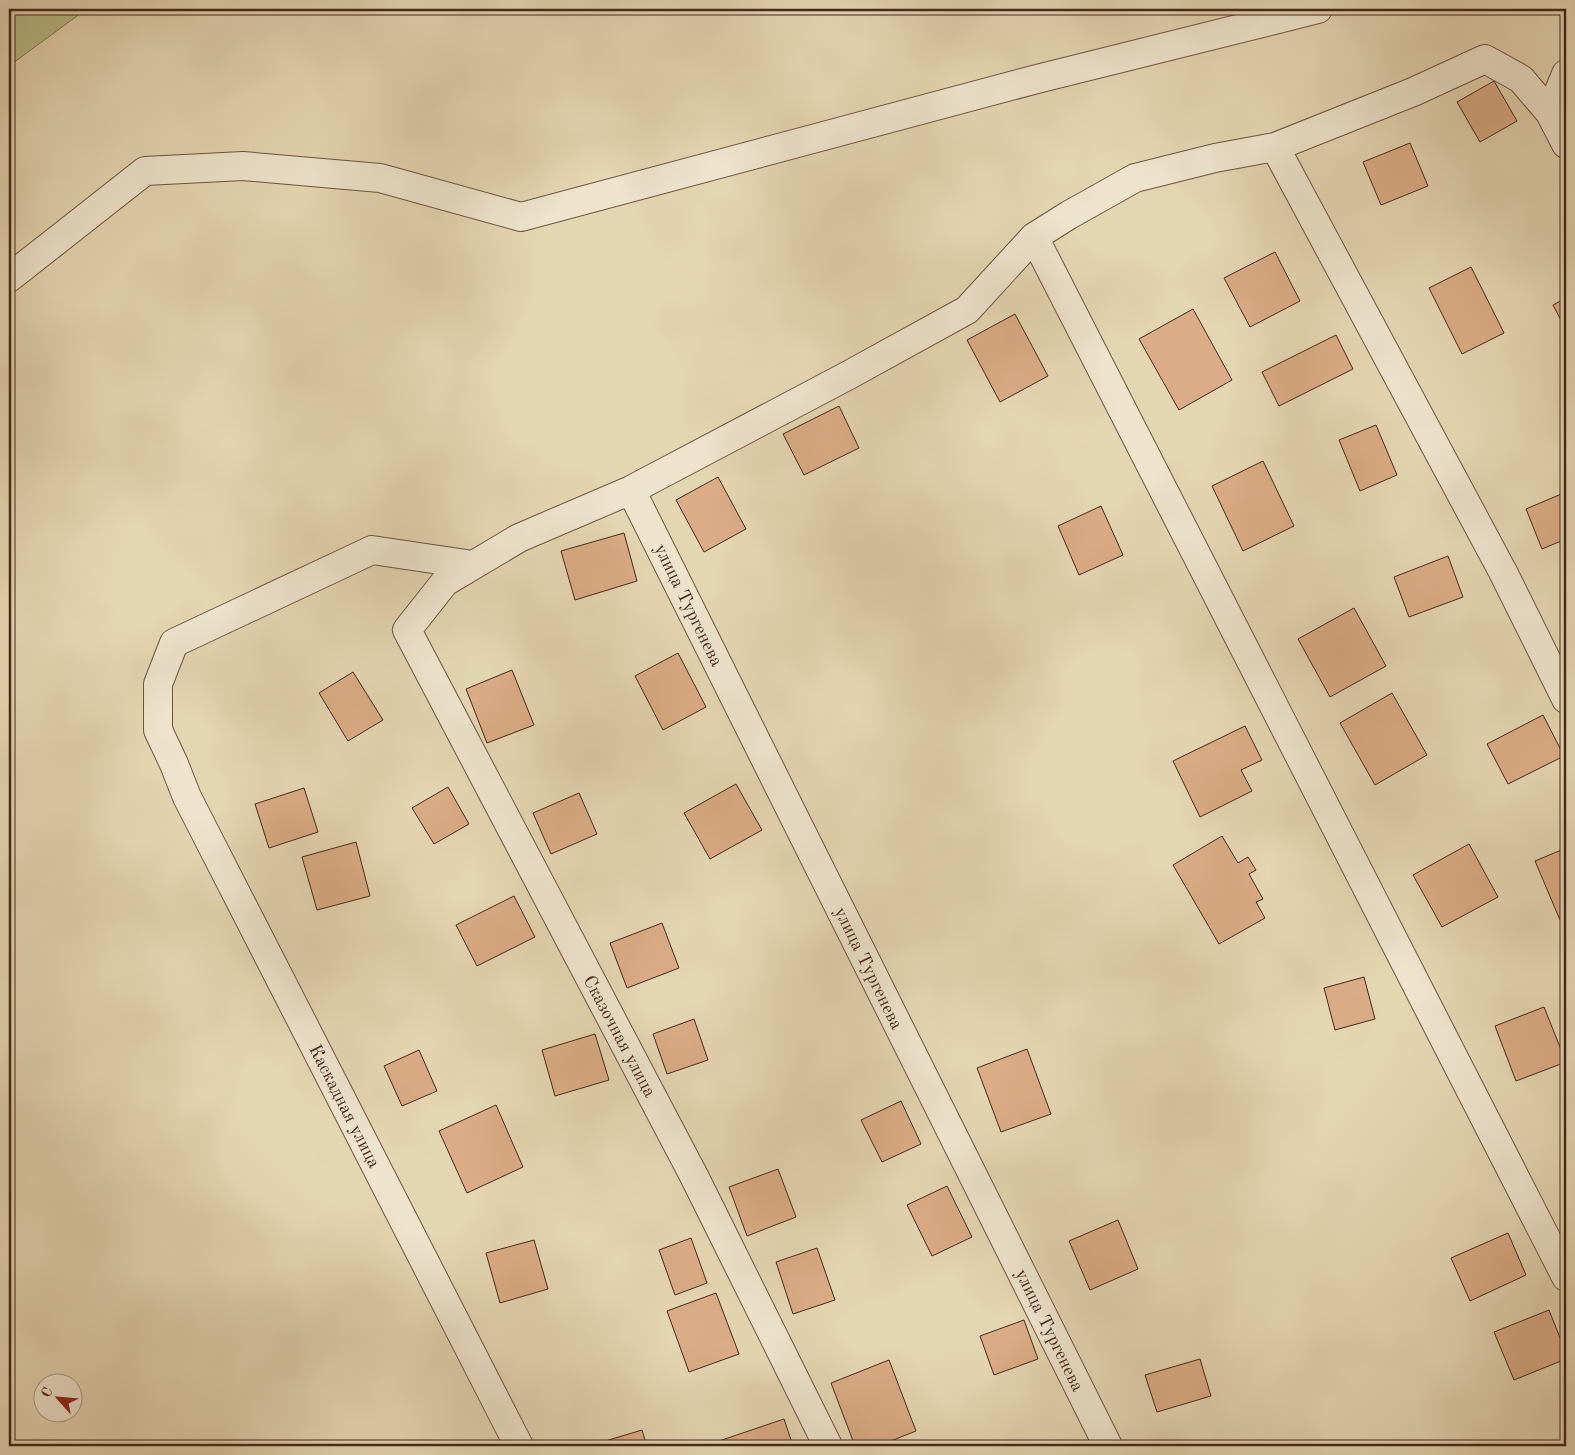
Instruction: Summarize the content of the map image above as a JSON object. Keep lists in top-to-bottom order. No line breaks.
{"streets":{"street":["улица Тургенева","Сказочная улица","Каскадная улица"]},"crossings":[["Сказочная улица","Каскадная улица"]],"north":"top left"}
